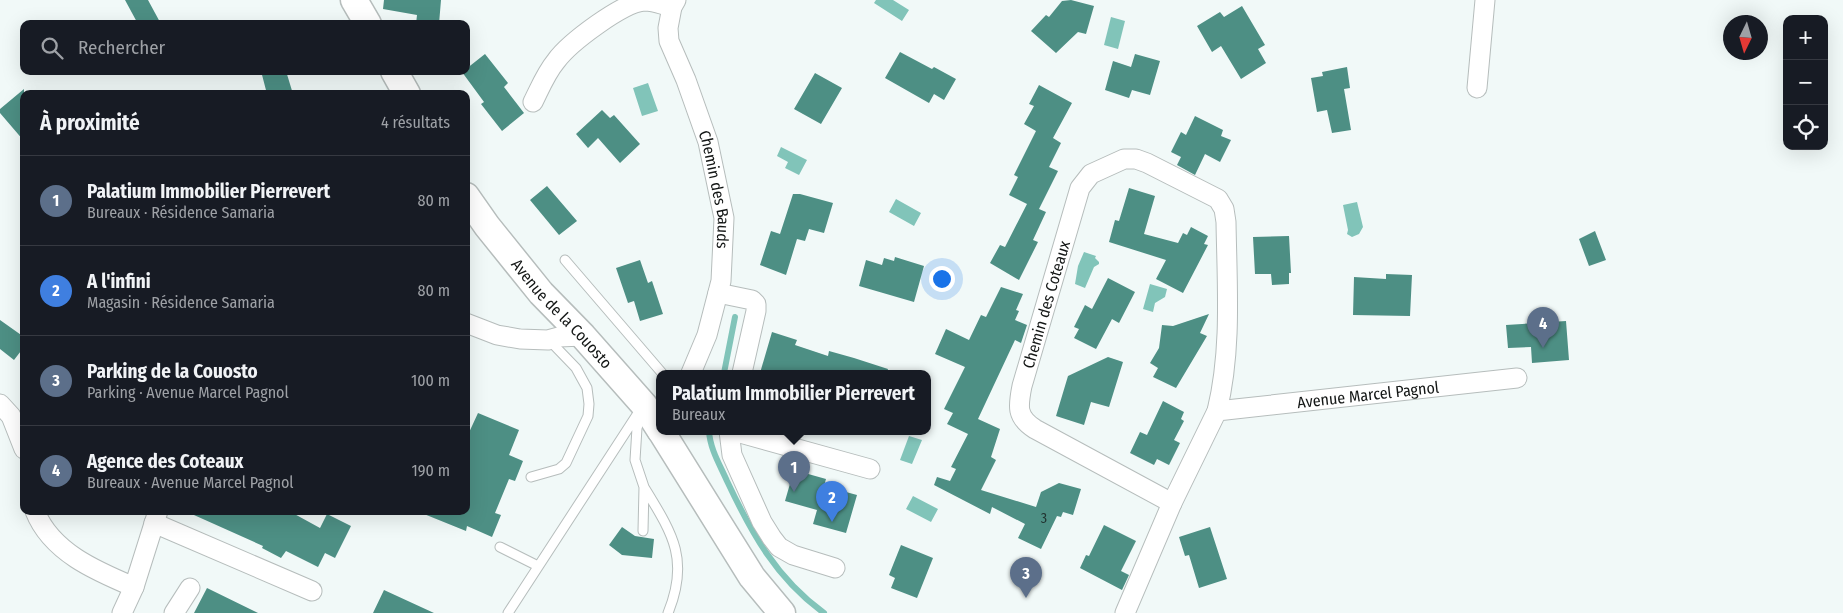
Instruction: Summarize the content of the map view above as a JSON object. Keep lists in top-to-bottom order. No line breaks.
{"streets":{"main road":["Avenue de la Couosto"],"street":["Chemin des Bauds","Chemin des Coteaux","Avenue Marcel Pagnol"]},"crossings":[["Chemin des Coteaux","Avenue Marcel Pagnol"]],"house_numbers":["3"],"north":"bottom","page":{"map_buttons":["+","−"],"search":"Rechercher","heading":["À proximité","4 résultats"],"list":[{"mark":"1","name":"Palatium Immobilier Pierrevert","note":"Bureaux · Résidence Samaria","value":"80 m"},{"mark":"2","name":"A l'infini","note":"Magasin · Résidence Samaria","value":"80 m"},{"mark":"3","name":"Parking de la Couosto","note":"Parking · Avenue Marcel Pagnol","value":"100 m"},{"mark":"4","name":"Agence des Coteaux","note":"Bureaux · Avenue Marcel Pagnol","value":"190 m"}],"pins":["4","1","2","3"],"popup":["Palatium Immobilier Pierrevert","Bureaux"]}}
